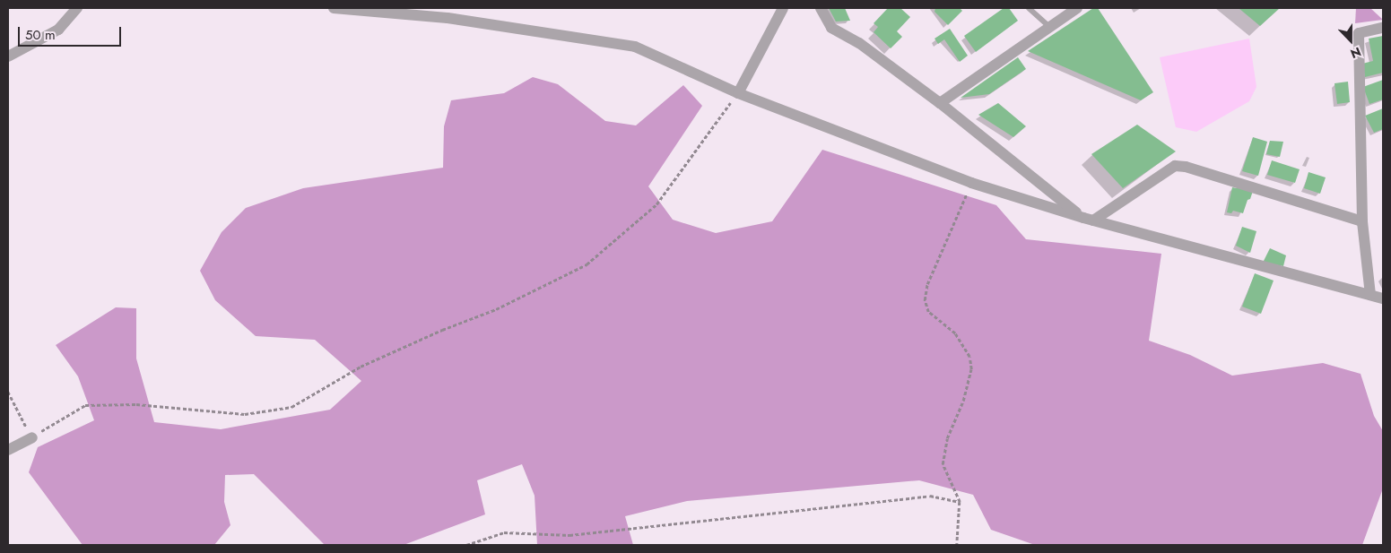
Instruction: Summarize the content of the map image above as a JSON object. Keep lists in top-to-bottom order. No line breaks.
{"scale_bar":"50 m","north":"bottom"}
